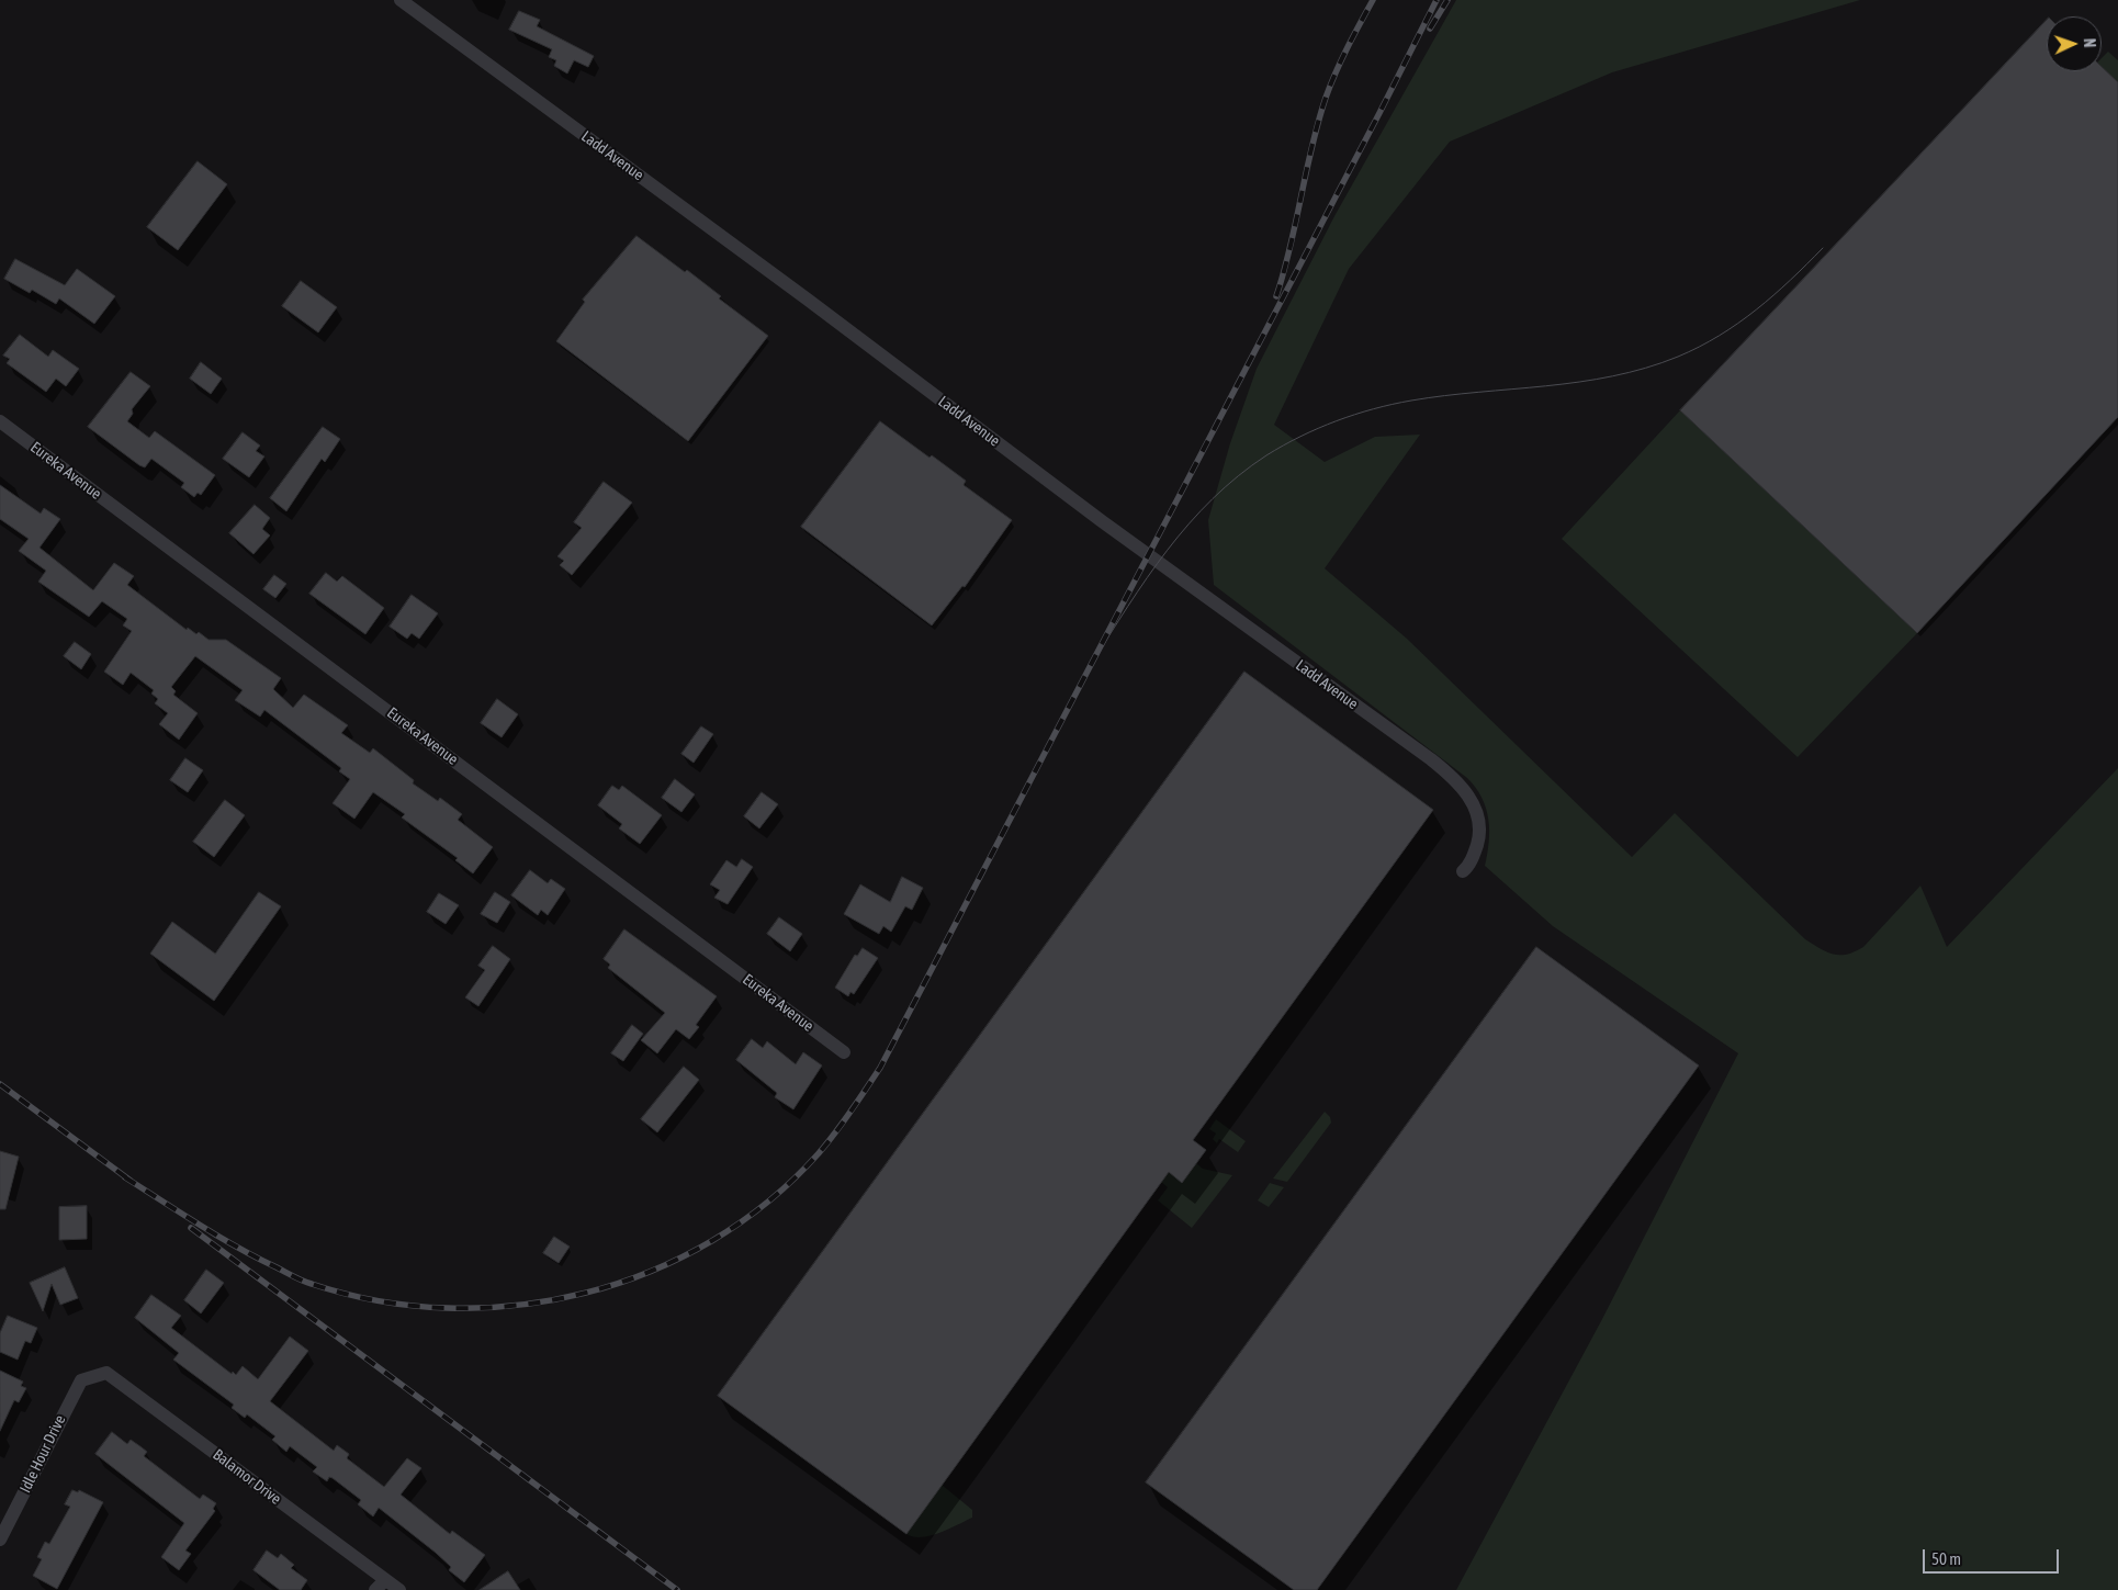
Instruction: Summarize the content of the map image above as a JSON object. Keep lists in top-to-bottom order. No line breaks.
{"streets":{"street":["Ladd Avenue","Eureka Avenue","Idle Hour Drive","Balamor Drive"]},"crossings":[["Idle Hour Drive","Balamor Drive"]],"scale_bar":"50 m","north":"right"}
